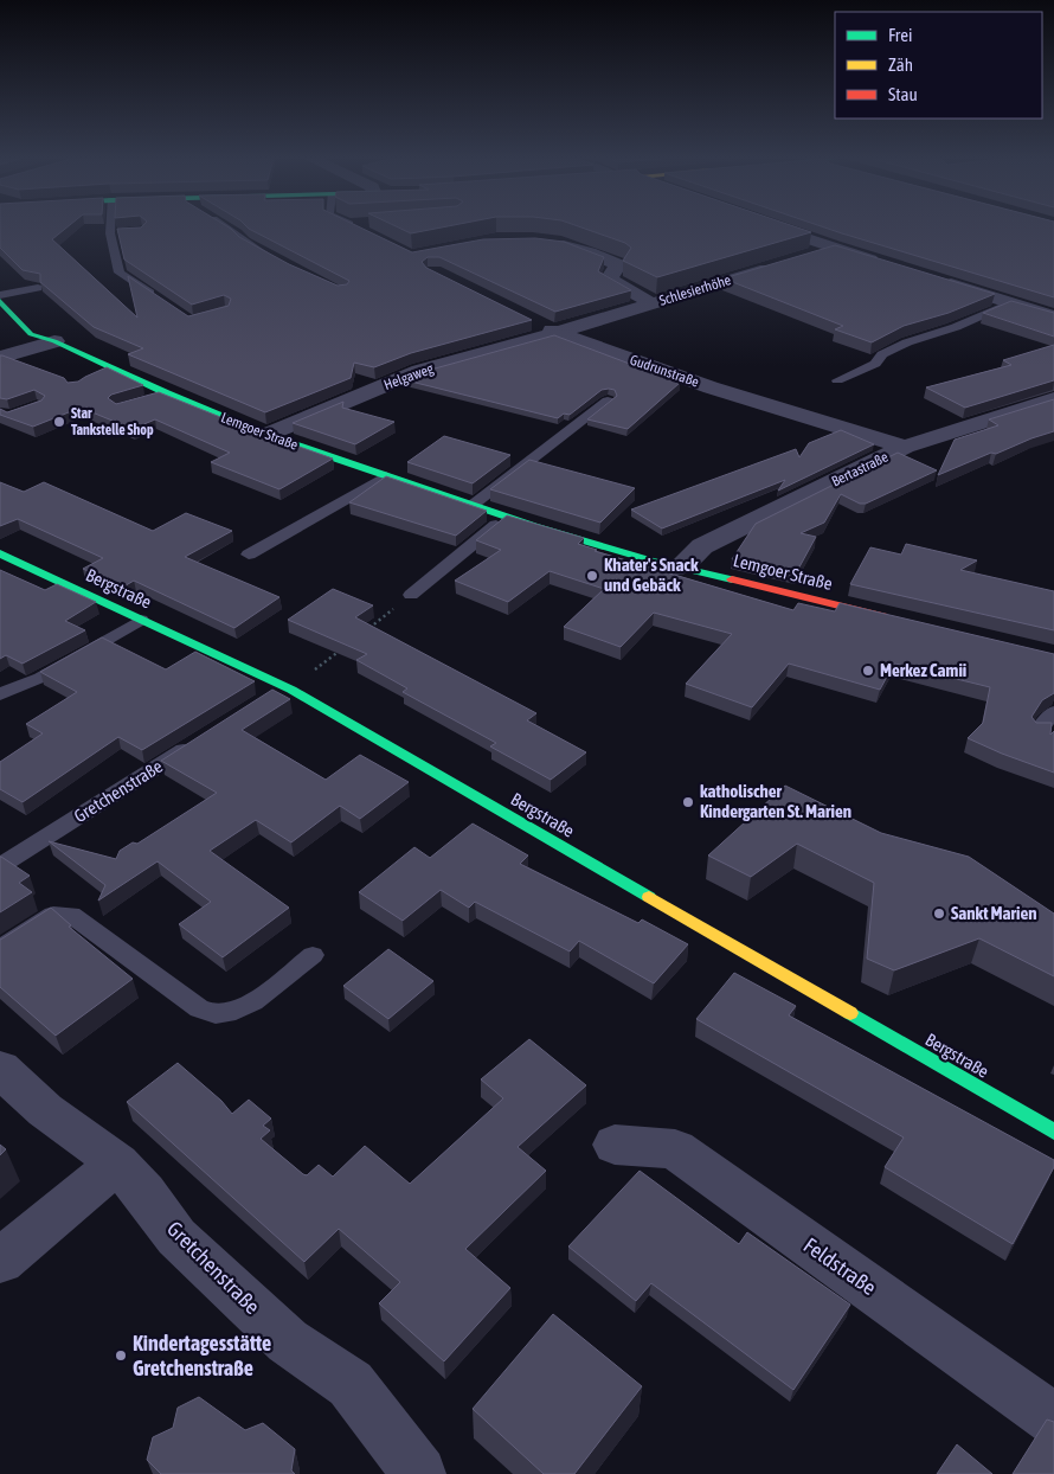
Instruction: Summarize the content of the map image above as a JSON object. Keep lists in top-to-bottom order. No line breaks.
{"streets":{"street":["Schlesierhöhe","Gudrunstraße","Helgaweg","Lemgoer Straße","Bertastraße","Bergstraße","Gretchenstraße","Feldstraße"]},"crossings":[["Schlesierhöhe","Gudrunstraße"],["Schlesierhöhe","Helgaweg"],["Gudrunstraße","Helgaweg"],["Gudrunstraße","Bertastraße"],["Helgaweg","Lemgoer Straße"],["Lemgoer Straße","Bertastraße"]],"places":["Star Tankstelle Shop","Khater's Snack und Gebäck","Merkez Camii","katholischer Kindergarten St. Marien","Sankt Marien","Kindertagesstätte Gretchenstraße"],"legend":["Frei","Zäh","Stau"]}
